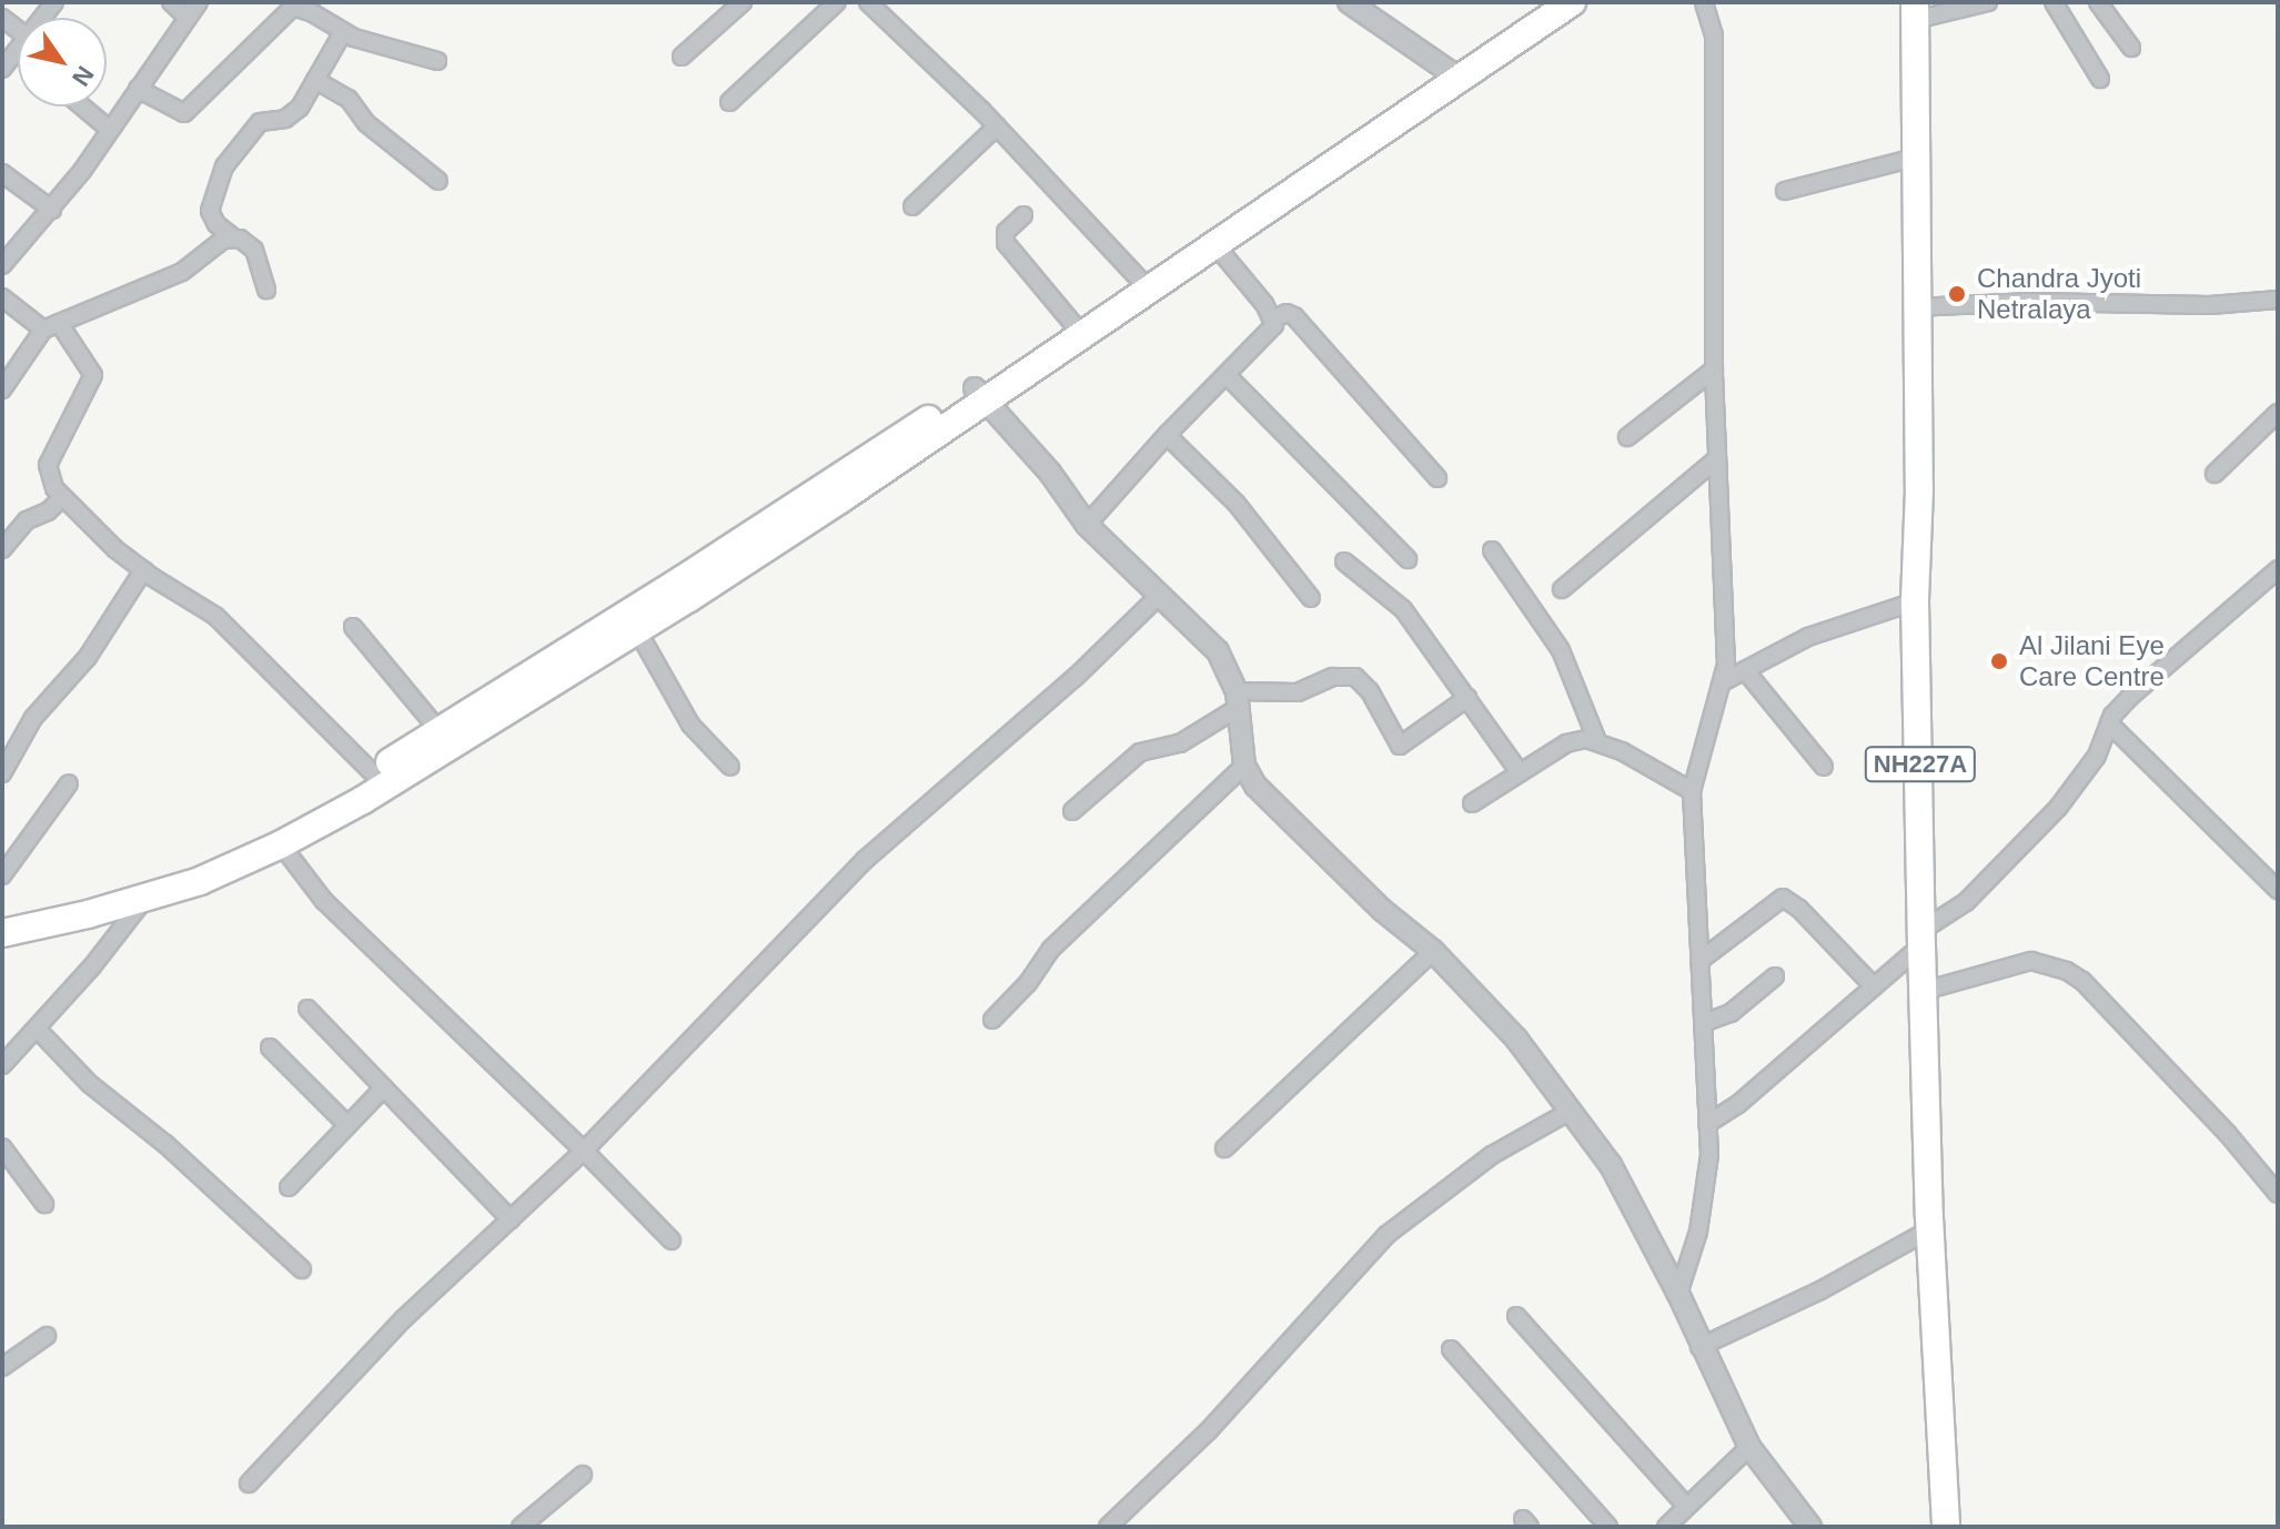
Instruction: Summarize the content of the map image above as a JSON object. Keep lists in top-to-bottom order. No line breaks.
{"streets":{"main road":["NH227A"]},"places":["Chandra Jyoti Netralaya","Al Jilani Eye Care Centre"],"north":"bottom right"}
